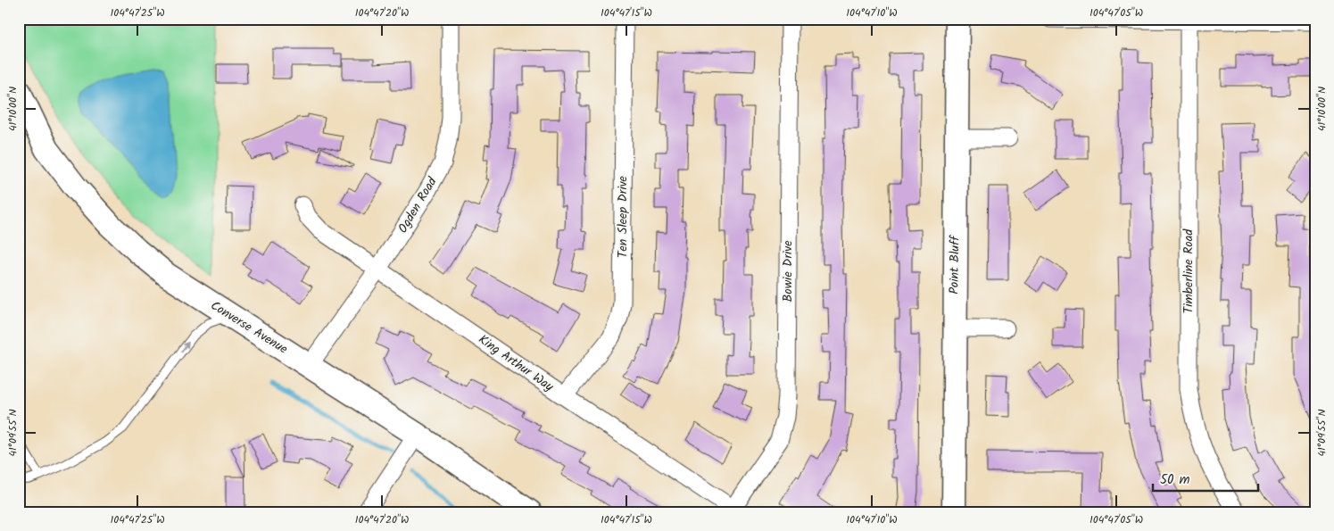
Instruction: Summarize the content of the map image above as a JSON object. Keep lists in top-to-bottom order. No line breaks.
{"streets":{"main road":["Point Bluff","Converse Avenue"],"street":["Ogden Road","Ten Sleep Drive","Bowie Drive","Timberline Road","King Arthur Way"]},"crossings":[["Ogden Road","Converse Avenue"],["Ogden Road","King Arthur Way"],["Ten Sleep Drive","King Arthur Way"],["Bowie Drive","King Arthur Way"]],"scale_bar":"50 m","coordinates":["104°47'25\"W","104°47'20\"W","104°47'15\"W","104°47'10\"W","104°47'05\"W","41°10'00\"N","41°09'55\"N"]}
